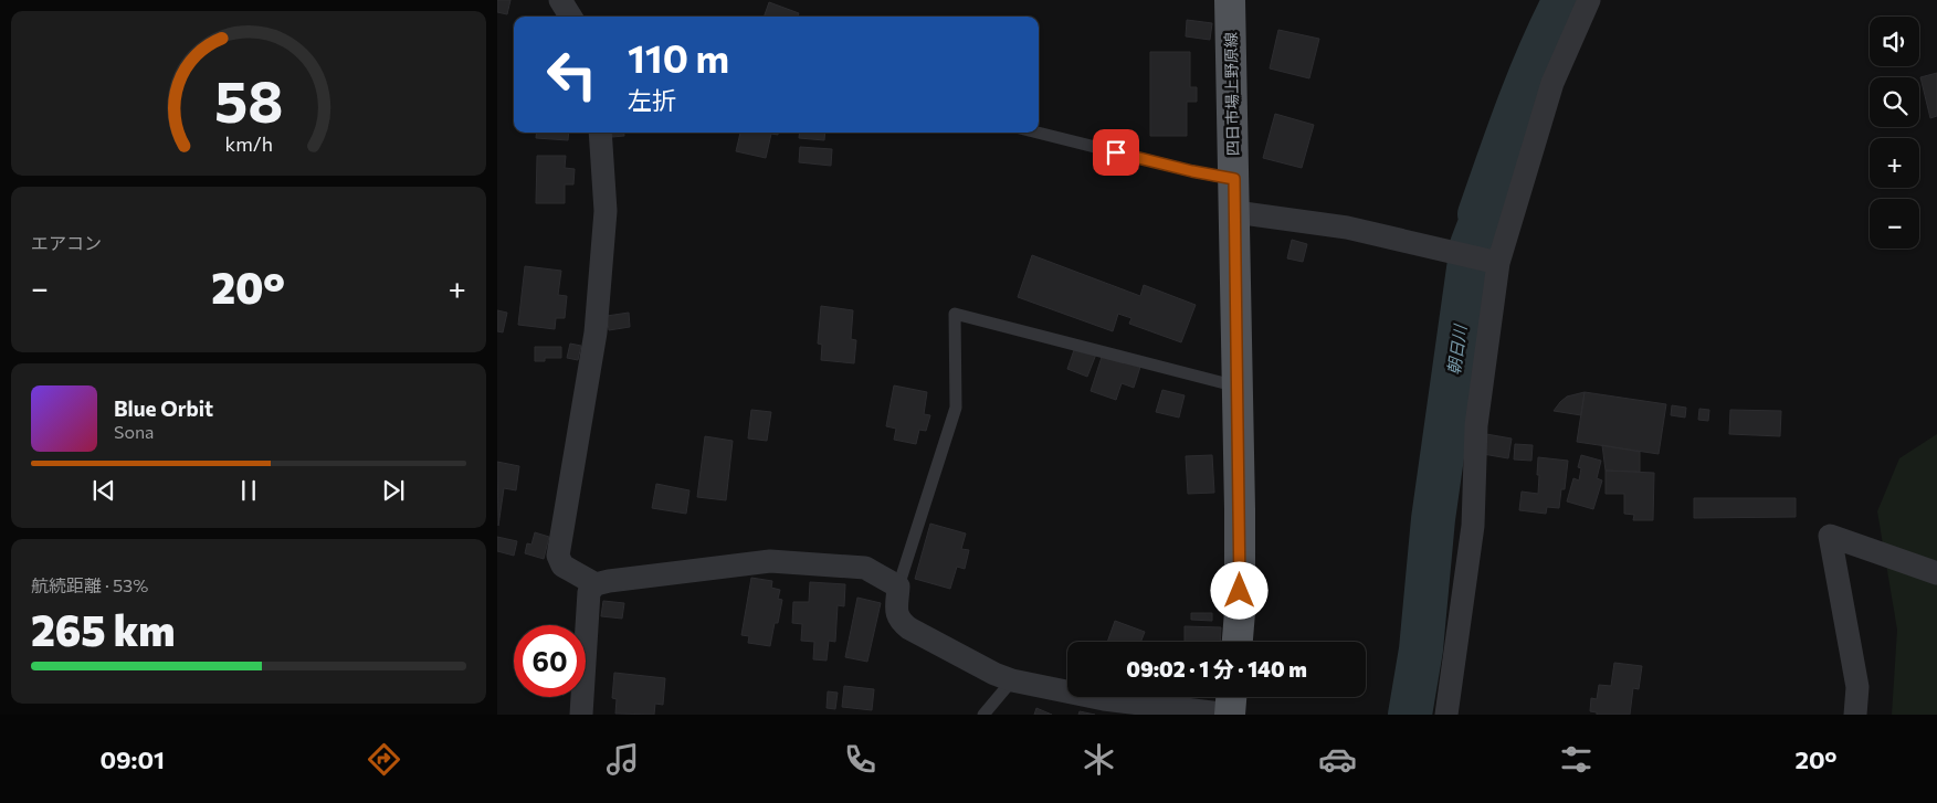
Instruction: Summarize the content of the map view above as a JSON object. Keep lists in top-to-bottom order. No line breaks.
{"streets":{"main road":["四日市場上野原線"]},"water":["朝日川"],"page":{"map_buttons":["+","−"],"turn":["110 m","左折"],"tile":["エアコン",["航続距離 · 53%","265 km"]],"heat":["−","20°","+"],"song":["Blue Orbit","Sona"],"limit":"60","trip":"09:02 · 1 分 · 140 m","tabs":["09:01","20°"],"gauge":["58","km/h"]}}
